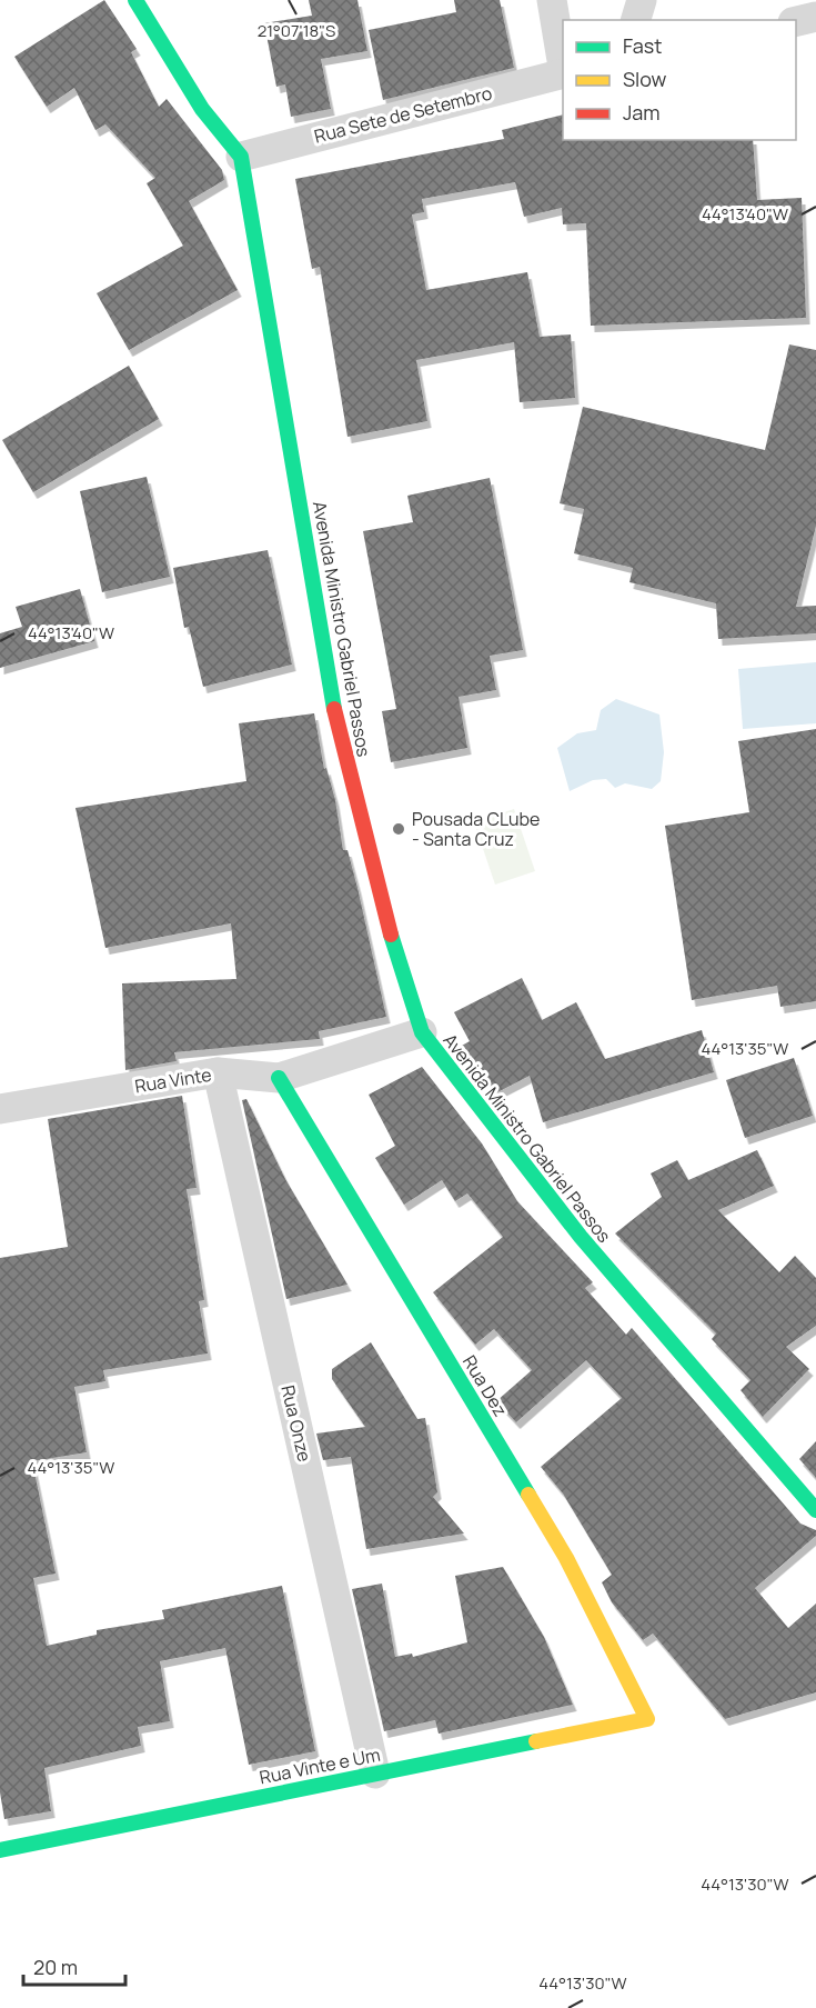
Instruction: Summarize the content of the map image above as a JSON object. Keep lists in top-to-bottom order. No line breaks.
{"streets":{"main road":["Avenida Ministro Gabriel Passos","Rua Dez","Rua Vinte e Um"],"street":["Rua Sete de Setembro","Rua Vinte","Rua Onze"]},"crossings":[["Rua Sete de Setembro","Avenida Ministro Gabriel Passos"],["Avenida Ministro Gabriel Passos","Rua Vinte"],["Rua Vinte","Rua Dez"],["Rua Vinte","Rua Onze"],["Rua Dez","Rua Vinte e Um"],["Rua Onze","Rua Vinte e Um"]],"places":["Pousada CLube - Santa Cruz"],"legend":["Fast","Slow","Jam"],"scale_bar":"20 m","coordinates":["21°07'18\"S","44°13'40\"W","44°13'35\"W","44°13'30\"W"]}
